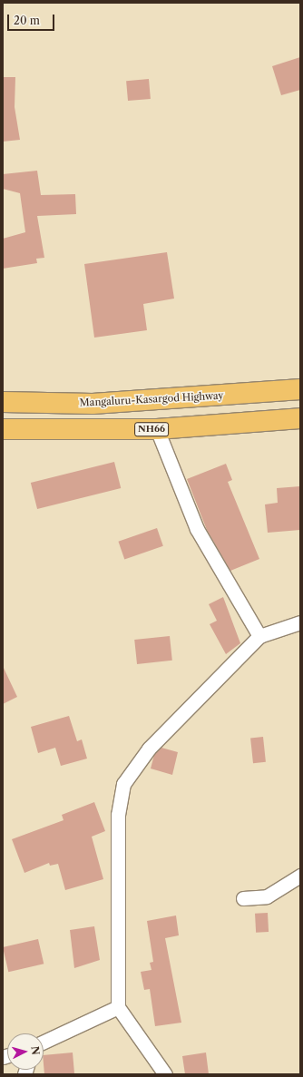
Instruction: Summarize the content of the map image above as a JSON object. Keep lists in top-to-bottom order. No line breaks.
{"streets":{"highway":["Mangaluru-Kasargod Highway","NH66"]},"scale_bar":"20 m","north":"right"}
